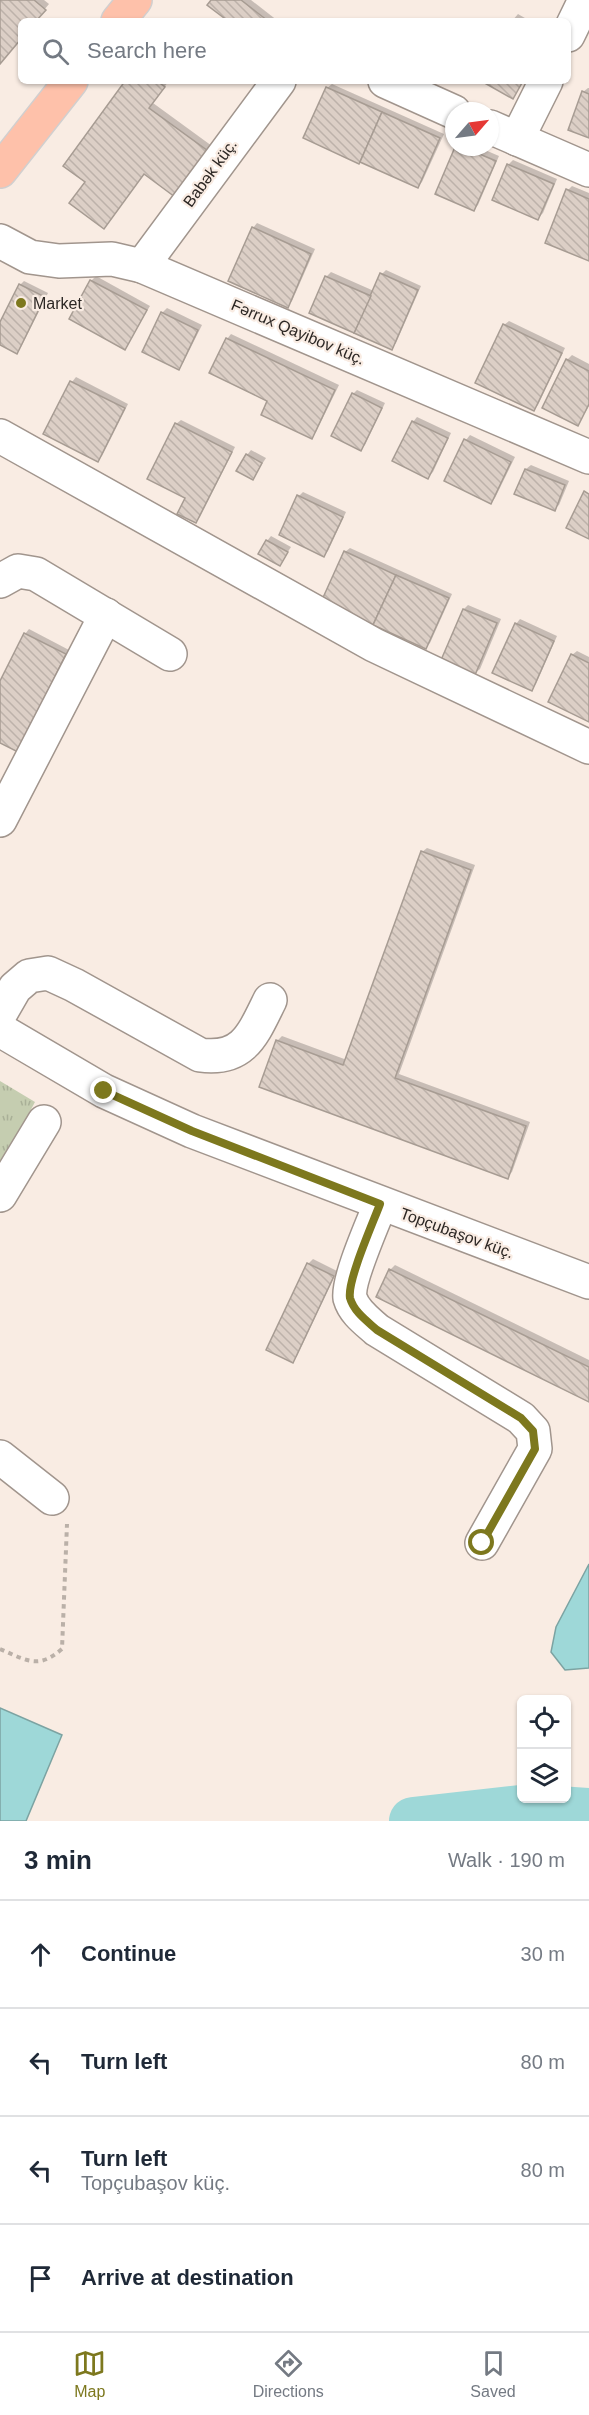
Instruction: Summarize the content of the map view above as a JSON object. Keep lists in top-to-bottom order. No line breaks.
{"streets":{"street":["Babək küç.","Fərrux Qayibov küç.","Topçubaşov küç."]},"crossings":[["Babək küç.","Fərrux Qayibov küç."]],"places":["Market"],"north":"top right","page":{"search":"Search here","heading":["3 min","Walk · 190 m"],"list":[["Continue","30 m"],["Turn left","80 m"],["Turn left","Topçubaşov küç.","80 m"],"Arrive at destination"],"nav":["Map","Directions","Saved"]}}
